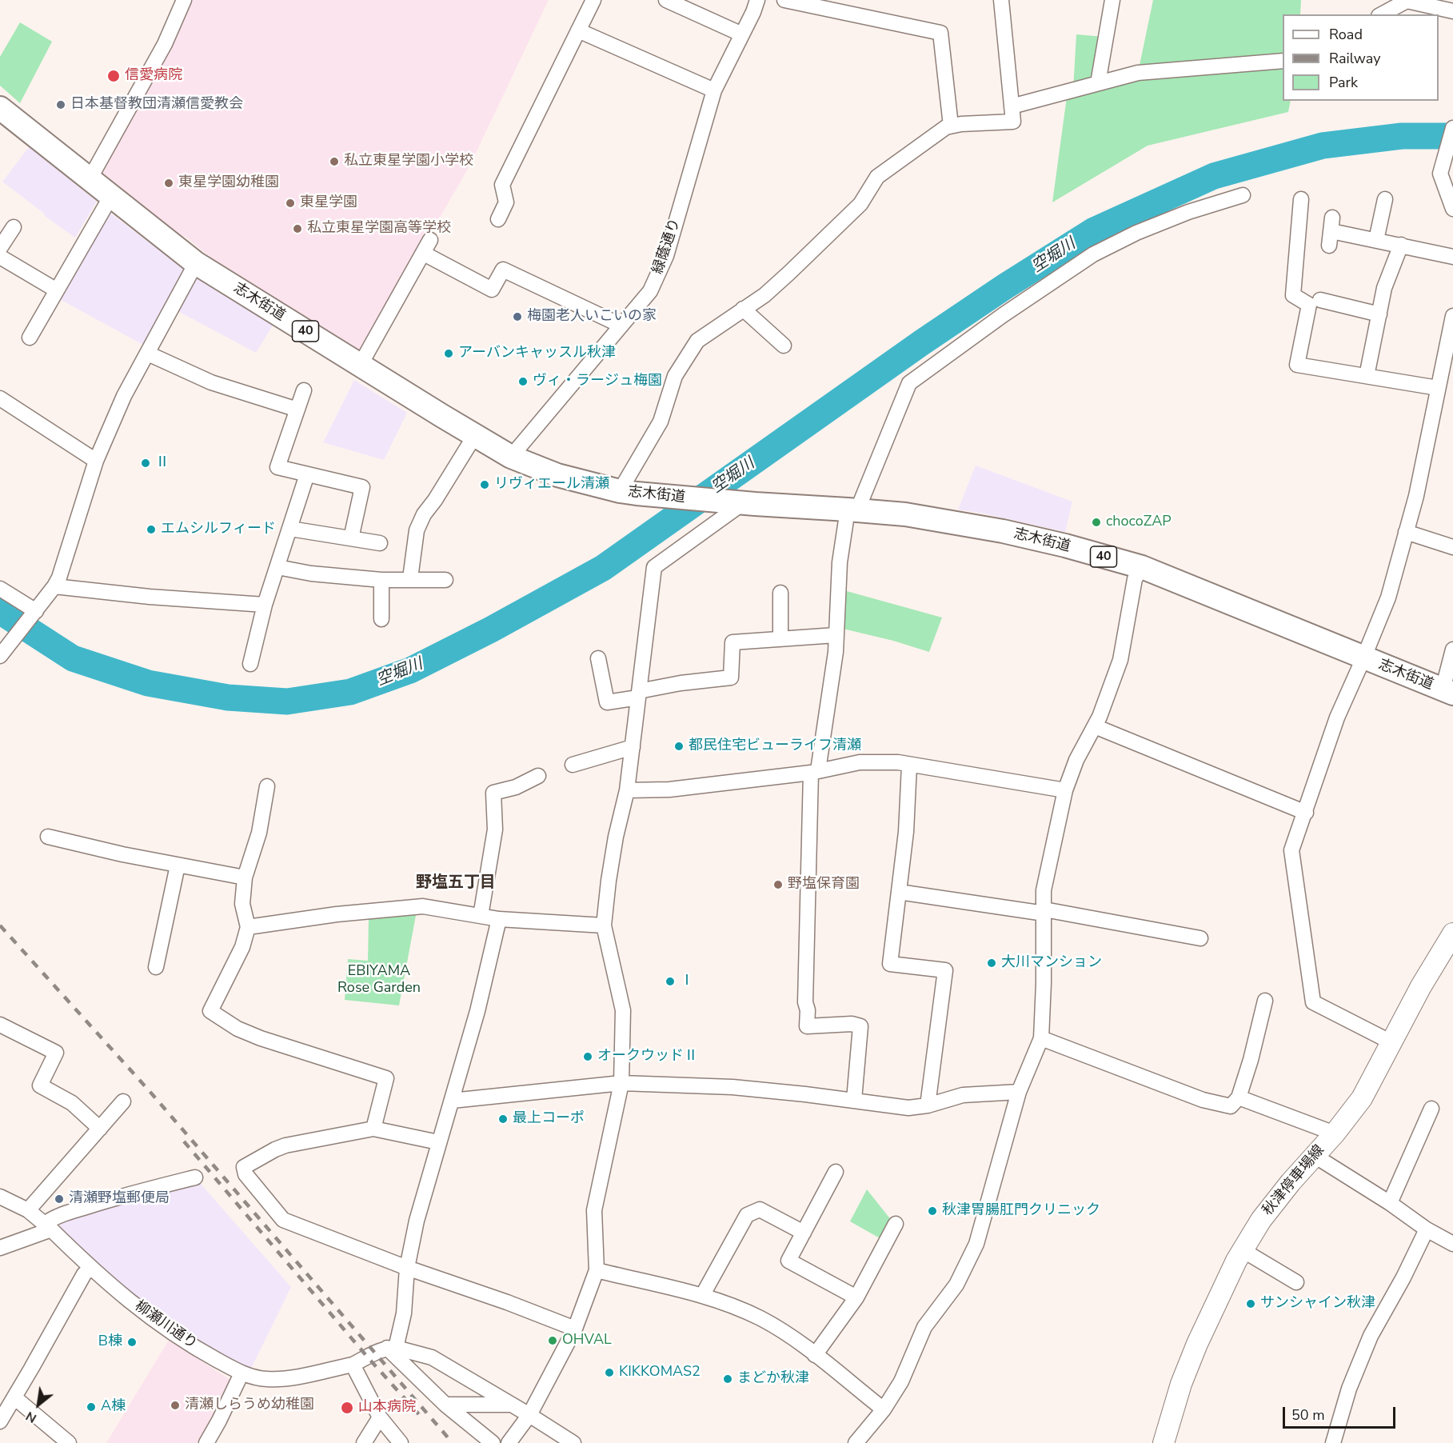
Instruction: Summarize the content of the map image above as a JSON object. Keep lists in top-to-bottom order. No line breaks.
{"streets":{"main road":["志木街道","40","秋津停車場線"],"street":["緑蔭通り","柳瀬川通り"]},"crossings":[["緑蔭通り","志木街道"]],"districts":["野塩五丁目"],"water":["空堀川"],"parks":["EBIYAMA Rose Garden"],"places":["信愛病院","日本基督教団清瀬信愛教会","私立東星学園小学校","東星学園幼稚園","東星学園","私立東星学園高等学校","梅園老人いこいの家","アーバンキャッスル秋津","ヴィ・ラージュ梅園","Ⅱ","リヴィエール清瀬","chocoZAP","エムシルフィード","都民住宅ビューライフ清瀬","野塩保育園","大川マンション","Ⅰ","オークウッドⅡ","最上コーポ","清瀬野塩郵便局","秋津胃腸肛門クリニック","サンシャイン秋津","OHVAL","B棟","KIKKOMAS2","まどか秋津","清瀬しらうめ幼稚園","A棟","山本病院"],"legend":["Road","Railway","Park"],"scale_bar":"50 m","north":"bottom left"}
